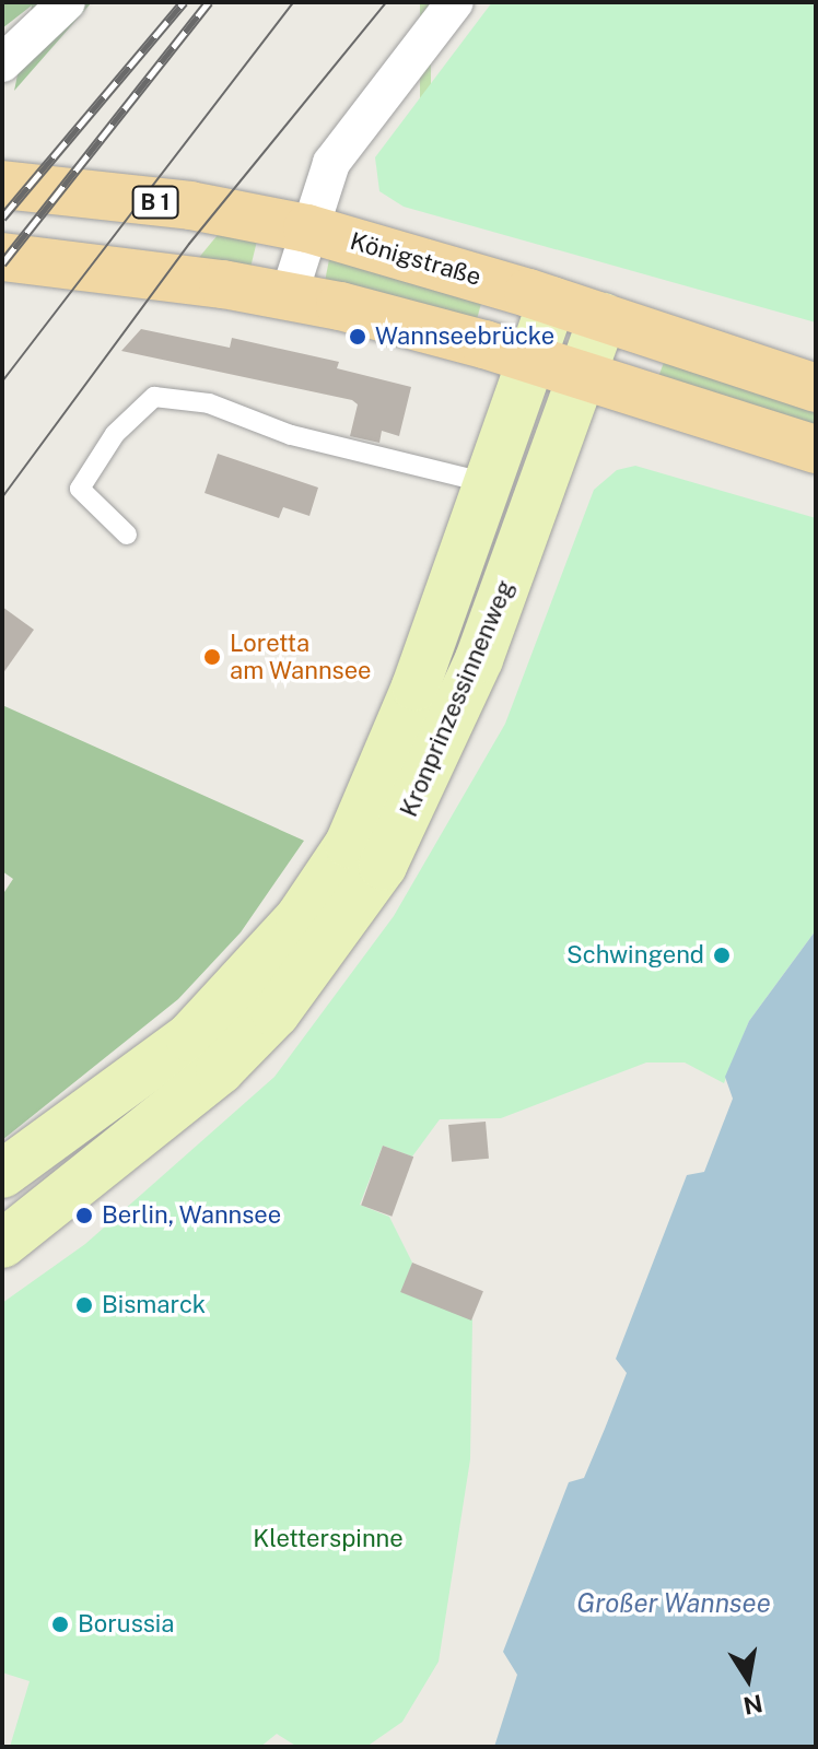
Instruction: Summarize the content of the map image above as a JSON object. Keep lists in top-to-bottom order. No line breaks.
{"streets":{"main road":["B 1","Königstraße","Kronprinzessinnenweg"]},"crossings":[["Königstraße","Kronprinzessinnenweg"]],"water":["Großer Wannsee"],"parks":["Kletterspinne"],"places":["Wannseebrücke","Loretta am Wannsee","Schwingend","Berlin, Wannsee","Bismarck","Borussia"],"north":"bottom"}
